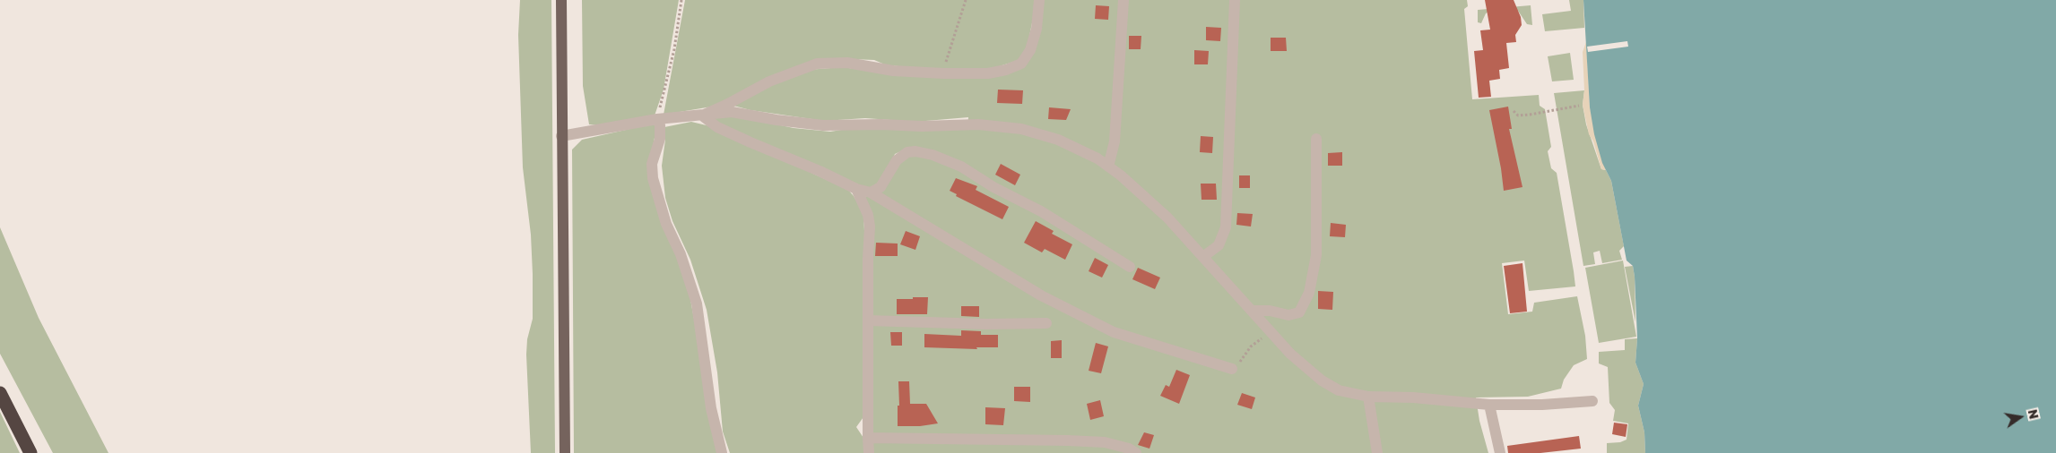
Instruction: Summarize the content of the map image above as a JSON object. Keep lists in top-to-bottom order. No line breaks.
{"north":"right"}
